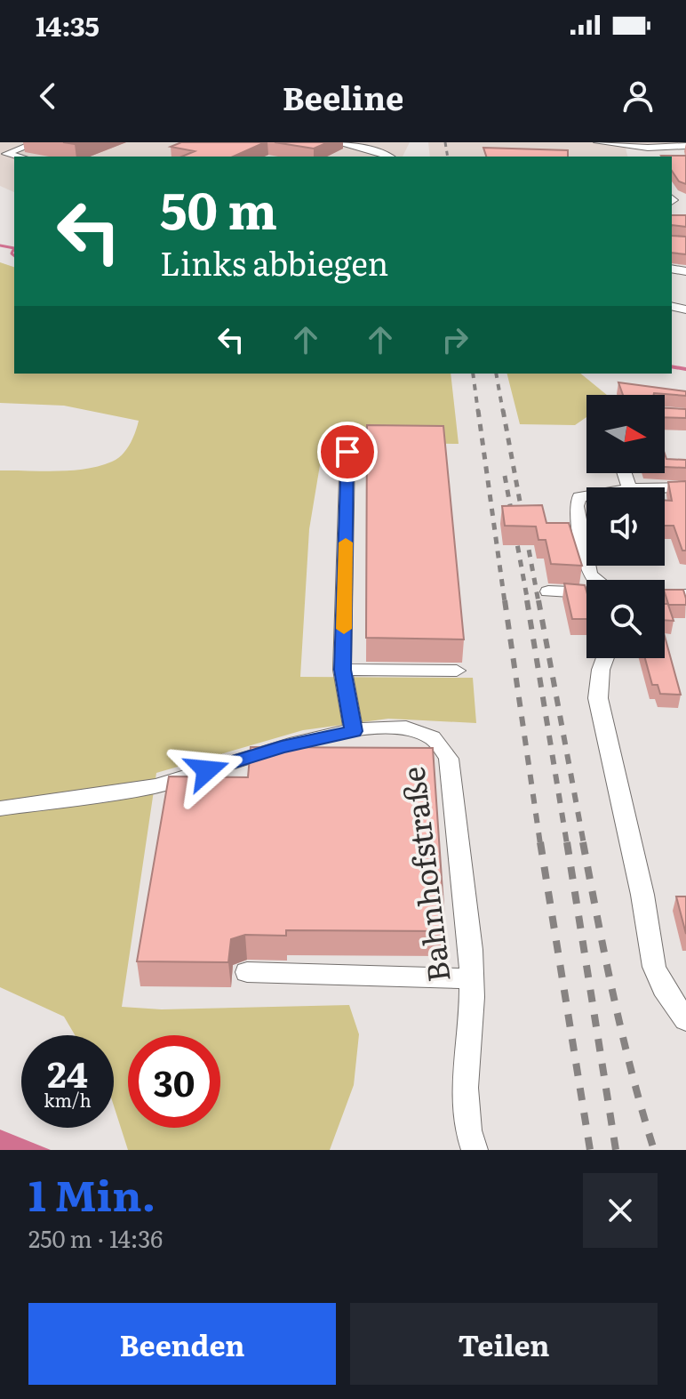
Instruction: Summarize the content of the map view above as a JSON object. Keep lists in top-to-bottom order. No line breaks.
{"streets":{"street":["Bahnhofstraße"]},"north":"right","page":{"status":"14:35","header":"Beeline","turn":["50 m","Links abbiegen"],"speed":"24 km/h","limit":"30","heading":["1 Min.","250 m · 14:36"],"buttons":["Beenden","Teilen"]}}
